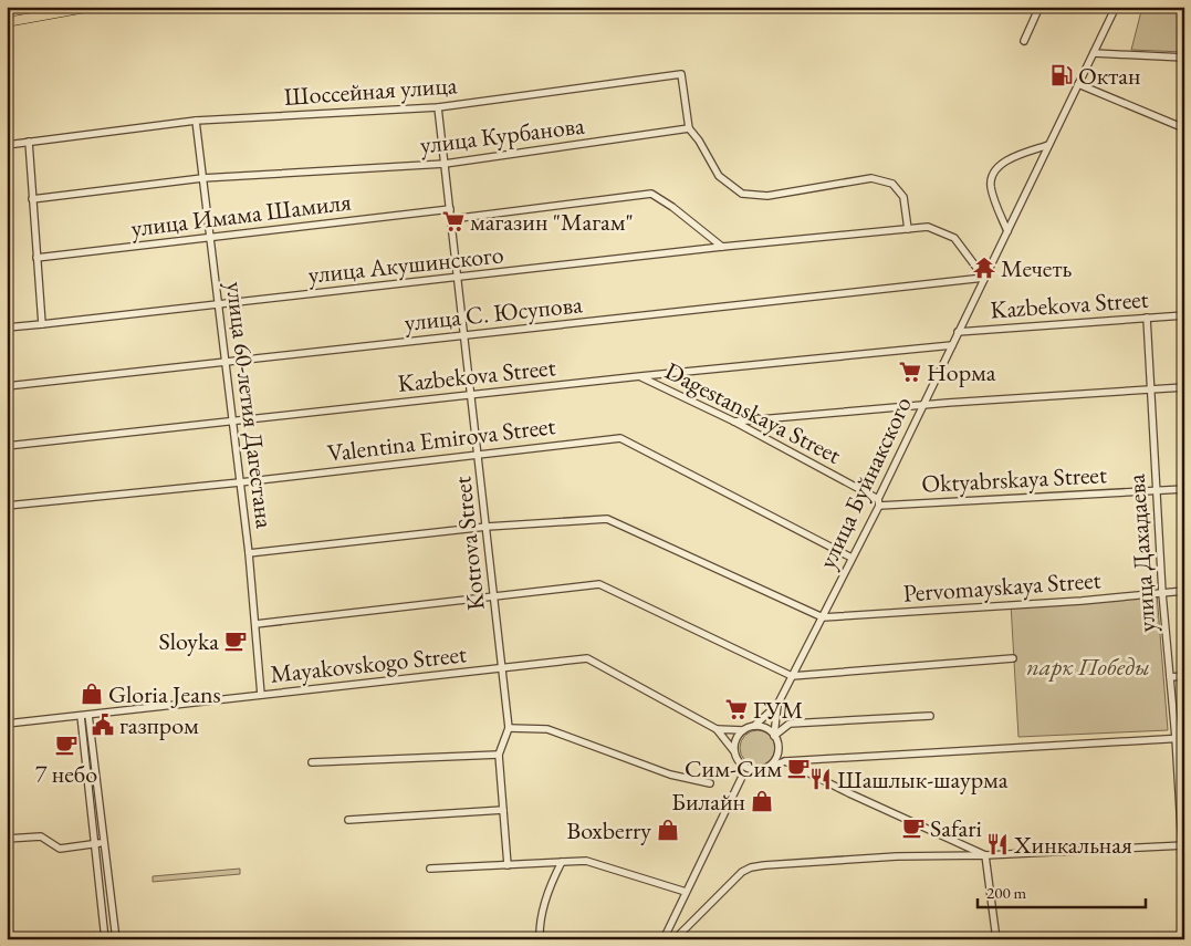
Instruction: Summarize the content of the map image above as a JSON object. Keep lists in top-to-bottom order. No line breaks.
{"streets":{"street":["Шоссейная улица","улица Курбанова","улица Имама Шамиля","улица Акушинского","Kazbekova Street","улица С. Юсупова","улица 60-летия Дагестана","Dagestanskaya Street","Valentina Emirova Street","Oktyabrskaya Street","улица Буйнакского","Kotrova Street","улица Дахадаева","Pervomayskaya Street","Mayakovskogo Street"]},"crossings":[["Шоссейная улица","улица Курбанова"],["Шоссейная улица","улица 60-летия Дагестана"],["Шоссейная улица","Kotrova Street"],["улица Курбанова","улица 60-летия Дагестана"],["улица Курбанова","Kotrova Street"],["улица Имама Шамиля","улица 60-летия Дагестана"],["улица Имама Шамиля","Kotrova Street"],["улица Акушинского","улица С. Юсупова"],["улица Акушинского","улица 60-летия Дагестана"],["улица Акушинского","улица Буйнакского"],["улица Акушинского","Kotrova Street"],["Kazbekova Street","улица 60-летия Дагестана"],["Kazbekova Street","Dagestanskaya Street"],["Kazbekova Street","улица Буйнакского"],["Kazbekova Street","Kotrova Street"],["Kazbekova Street","улица Дахадаева"],["улица С. Юсупова","улица 60-летия Дагестана"],["улица С. Юсупова","улица Буйнакского"],["улица С. Юсупова","Kotrova Street"],["улица 60-летия Дагестана","Valentina Emirova Street"],["улица 60-летия Дагестана","Mayakovskogo Street"],["Dagestanskaya Street","Oktyabrskaya Street"],["Dagestanskaya Street","улица Буйнакского"],["Valentina Emirova Street","улица Буйнакского"],["Valentina Emirova Street","Kotrova Street"],["Oktyabrskaya Street","улица Буйнакского"],["Oktyabrskaya Street","улица Дахадаева"],["улица Буйнакского","Pervomayskaya Street"],["Kotrova Street","Mayakovskogo Street"],["улица Дахадаева","Pervomayskaya Street"]],"parks":["парк Победы"],"places":{"fuel station":["Октан"],"supermarket":["магазин \"Магам\"","Норма","ГУМ"],"temple":["Мечеть"],"cafe":["Sloyka","7 небо","Сим-Сим","Safari"],"shop":["Gloria Jeans","Билайн","Boxberry"],"public building":["газпром"],"restaurant":["Шашлык-шаурма","Хинкальная"]},"scale_bar":"200 m"}
